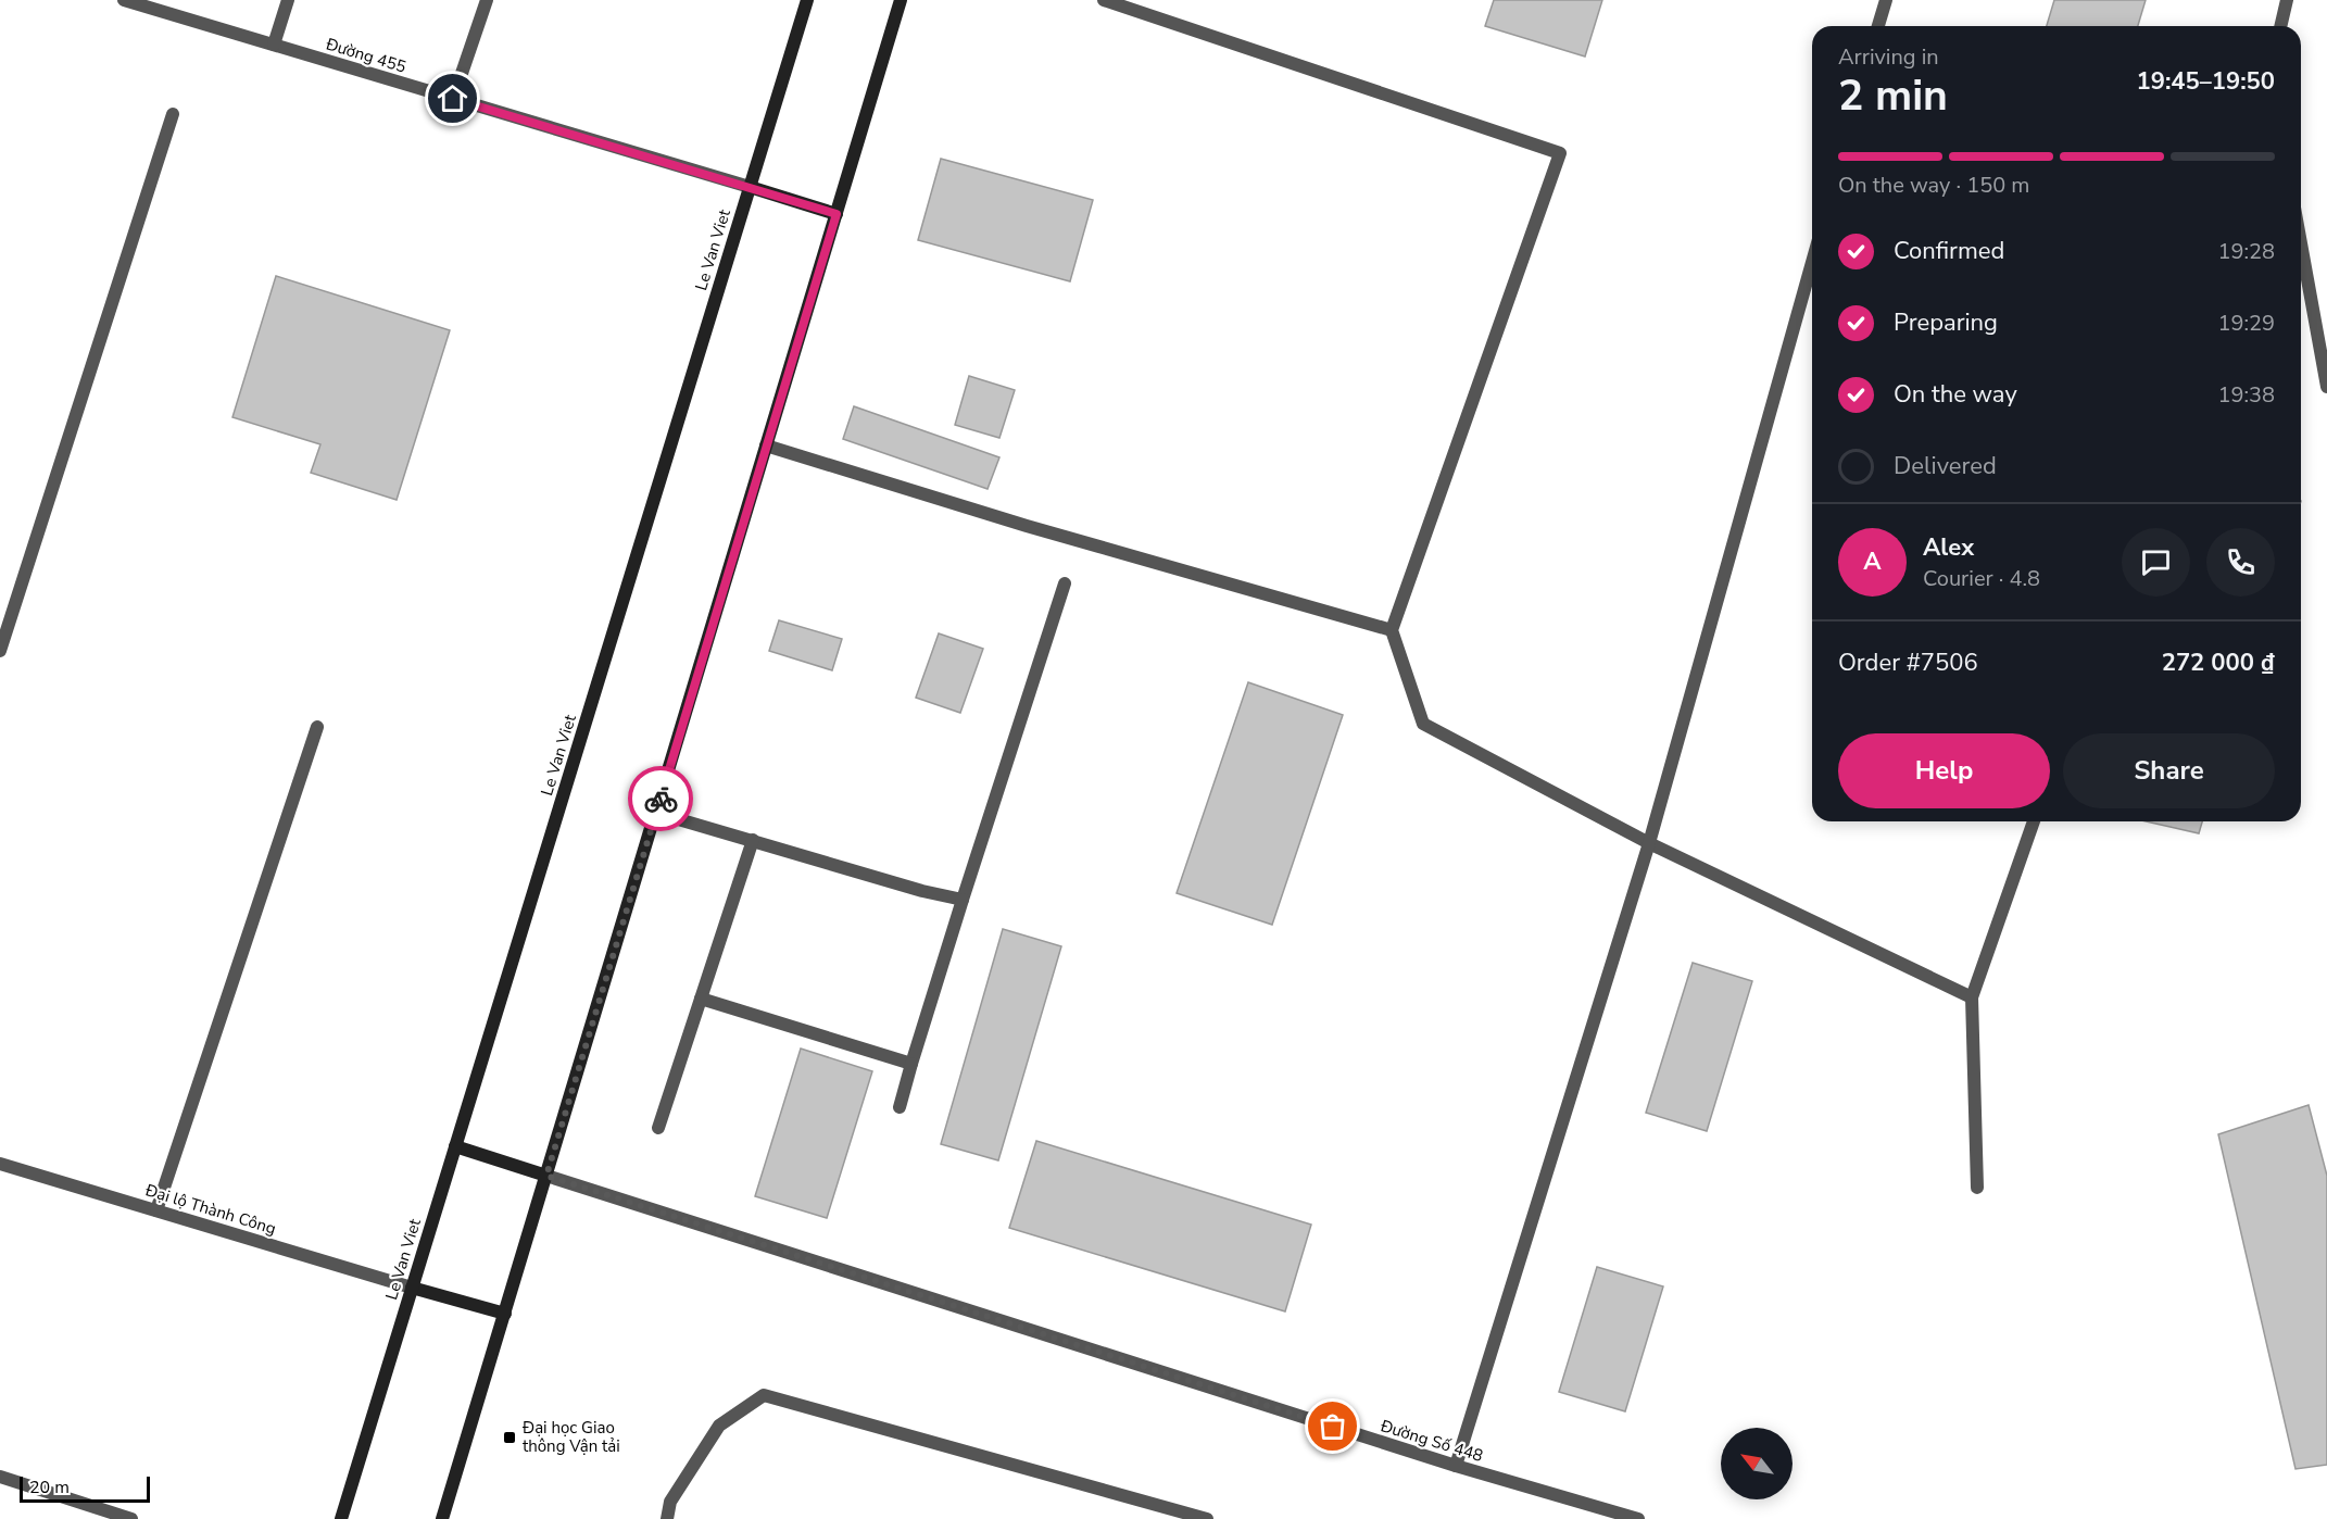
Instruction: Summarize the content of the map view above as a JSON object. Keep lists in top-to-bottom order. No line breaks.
{"streets":{"main road":["Le Van Viet"],"street":["Đường 455","Đại lộ Thành Công","Đường Số 448"]},"crossings":[["Đường 455","Le Van Viet"],["Le Van Viet","Đại lộ Thành Công"]],"places":{"transit":["Đại học Giao thông Vận tải"]},"scale_bar":"20 m","north":"top left","page":{"heading":["2 min","Arriving in","19:45–19:50"],"panel":["Alex","Courier · 4.8","Order #7506","272 000 ₫"],"bar":"On the way · 150 m","list":[["Confirmed","19:28"],["Preparing","19:29"],["On the way","19:38"],"Delivered"],"round":"A","buttons":["Help","Share"],"scale":"20 m"}}
